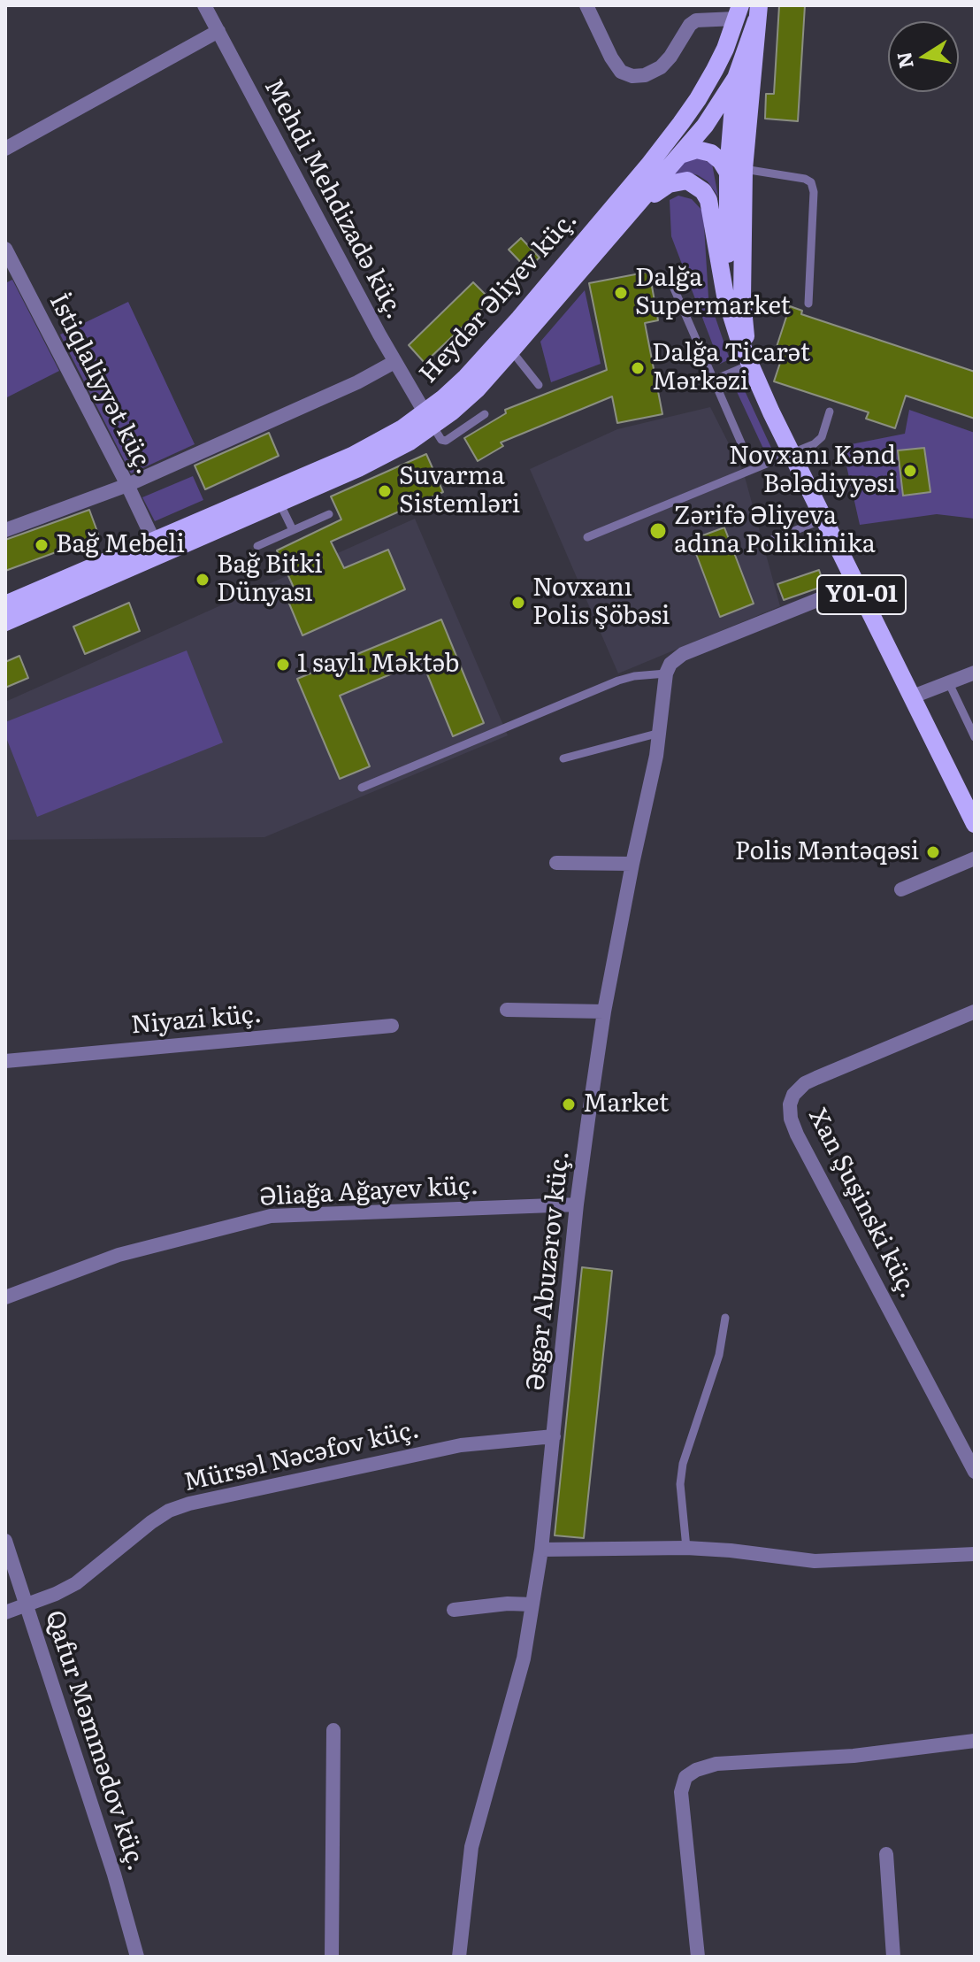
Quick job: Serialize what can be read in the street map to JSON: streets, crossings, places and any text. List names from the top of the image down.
{
  "streets": {
    "main road": ["Heydər Əliyev küç.", "Y01-01"],
    "street": [
      "Mehdi Mehdizadə küç.",
      "İstiqlaliyyət küç.",
      "Niyazi küç.",
      "Əliağa Ağayev küç.",
      "Xan Şuşinski küç.",
      "Əsgər Abuzərov küç.",
      "Mürsəl Nəcəfov küç.",
      "Qafur Məmmədov küç."
    ]
  },
  "crossings": [
    ["Mehdi Mehdizadə küç.", "Heydər Əliyev küç."],
    ["Heydər Əliyev küç.", "İstiqlaliyyət küç."],
    ["Əliağa Ağayev küç.", "Əsgər Abuzərov küç."],
    ["Əsgər Abuzərov küç.", "Mürsəl Nəcəfov küç."],
    ["Mürsəl Nəcəfov küç.", "Qafur Məmmədov küç."]
  ],
  "places": [
    "Dalğa Supermarket",
    "Dalğa Ticarət Mərkəzi",
    "Novxanı Kənd Bələdiyyəsi",
    "Suvarma Sistemləri",
    "Zərifə Əliyeva adına Poliklinika",
    "Bağ Mebeli",
    "Bağ Bitki Dünyası",
    "Novxanı Polis Şöbəsi",
    "1 saylı Məktəb",
    "Polis Məntəqəsi",
    "Market"
  ],
  "north": "left"
}
